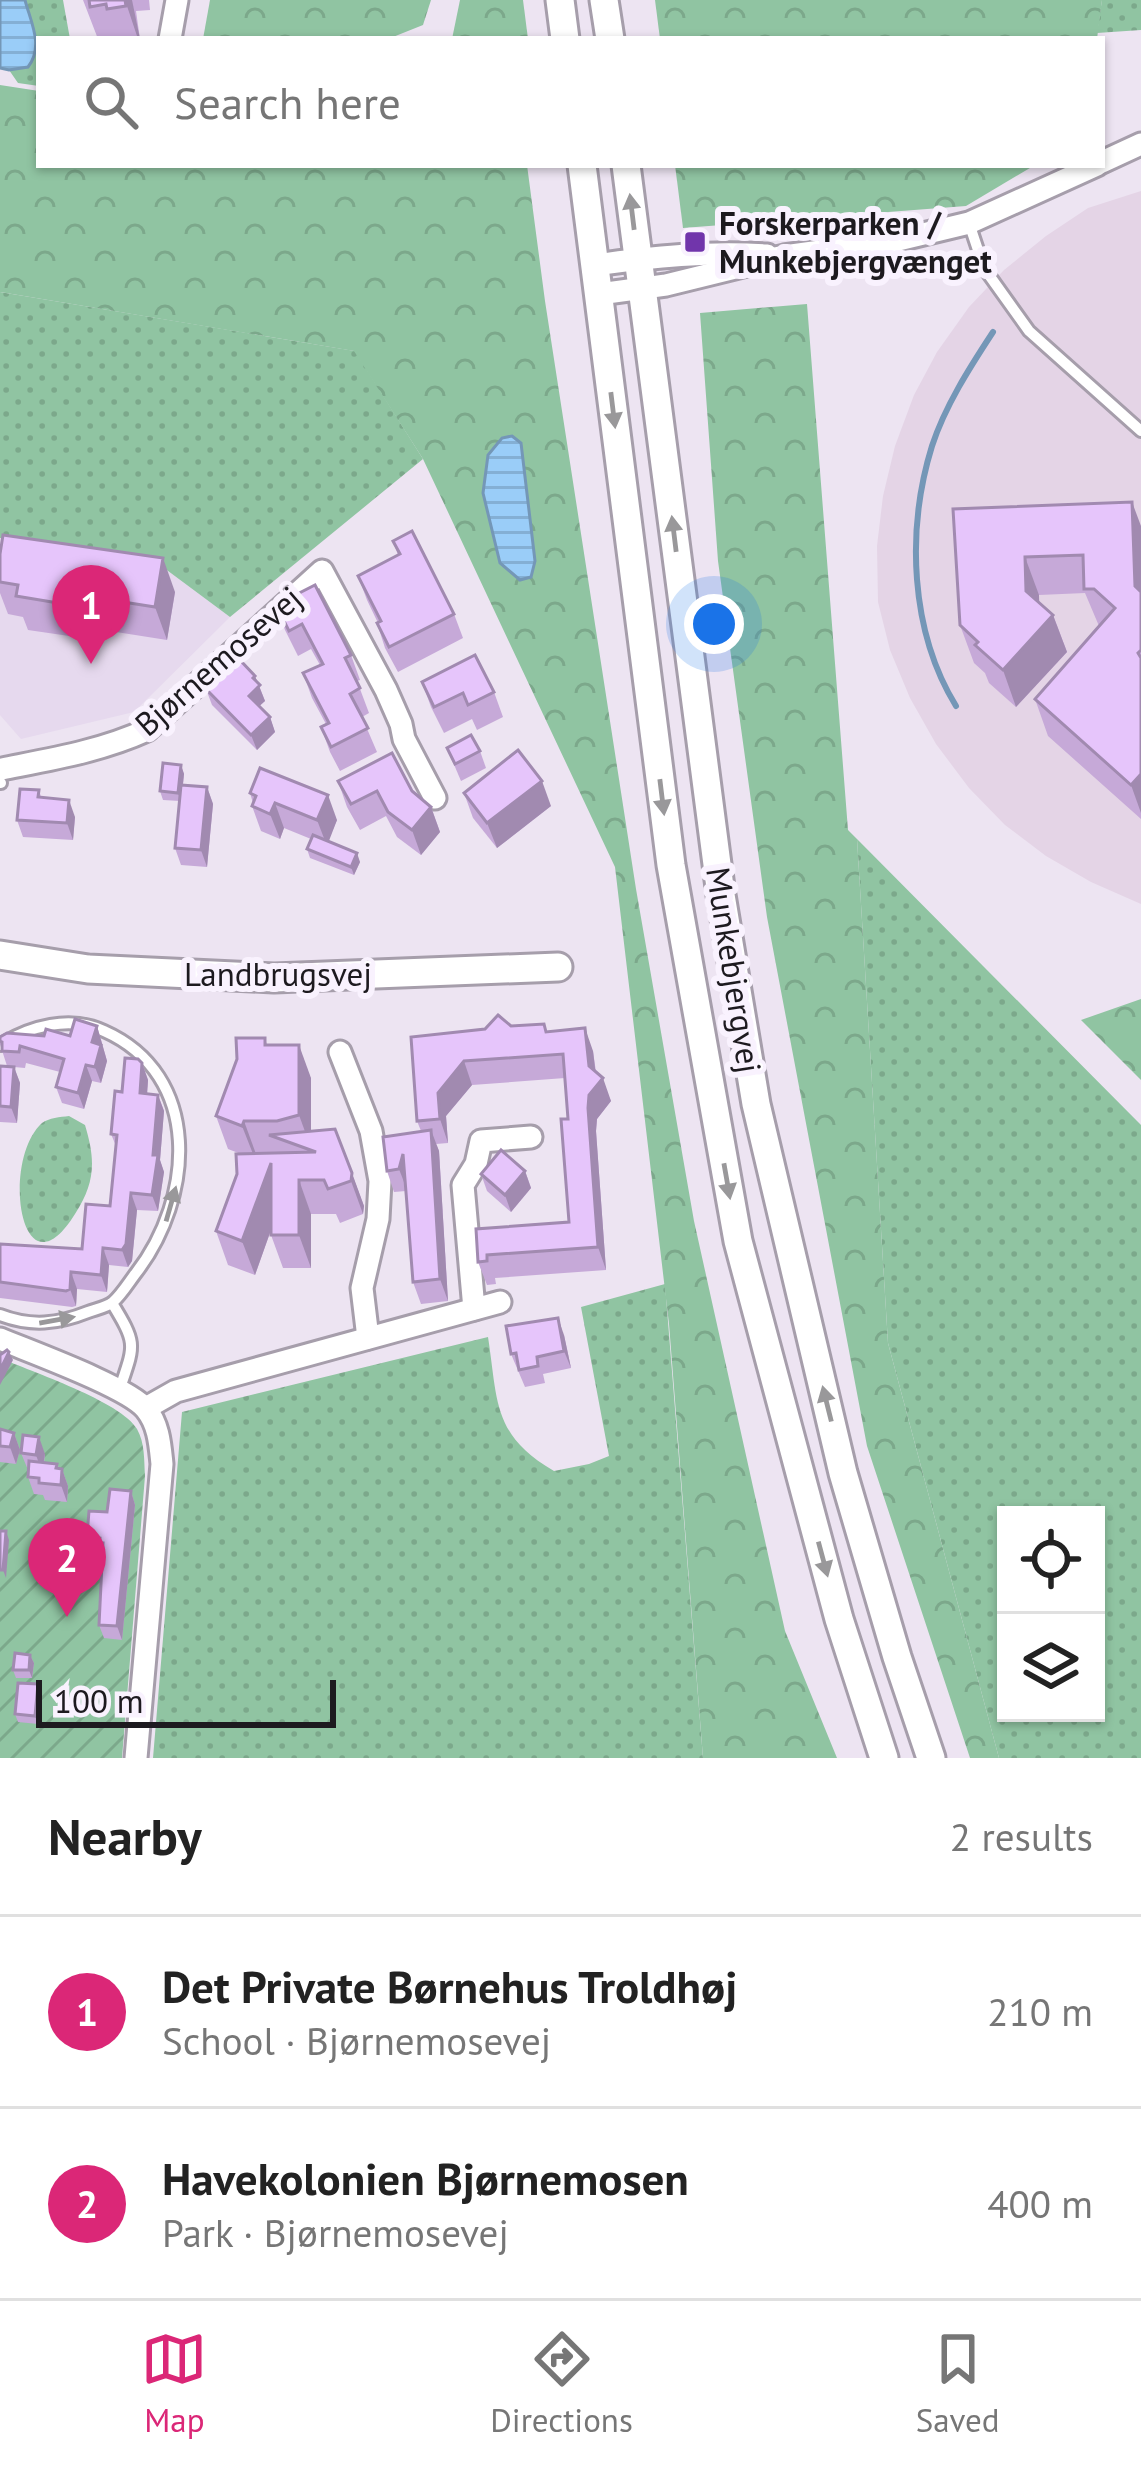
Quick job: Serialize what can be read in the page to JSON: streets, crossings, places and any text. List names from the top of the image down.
{
  "streets": {
    "street": ["Bjørnemosevej", "Munkebjergvej", "Landbrugsvej"]
  },
  "places": {
    "transit": ["Forskerparken / Munkebjergvænget"]
  },
  "scale_bar": "100 m",
  "page": {
    "search": "Search here",
    "pins": ["1", "2"],
    "scale": "100 m",
    "heading": ["Nearby", "2 results"],
    "list": [
      {
        "mark": "1",
        "name": "Det Private Børnehus Troldhøj",
        "note": "School · Bjørnemosevej",
        "value": "210 m"
      },
      {
        "mark": "2",
        "name": "Havekolonien Bjørnemosen",
        "note": "Park · Bjørnemosevej",
        "value": "400 m"
      }
    ],
    "nav": ["Map", "Directions", "Saved"]
  }
}
